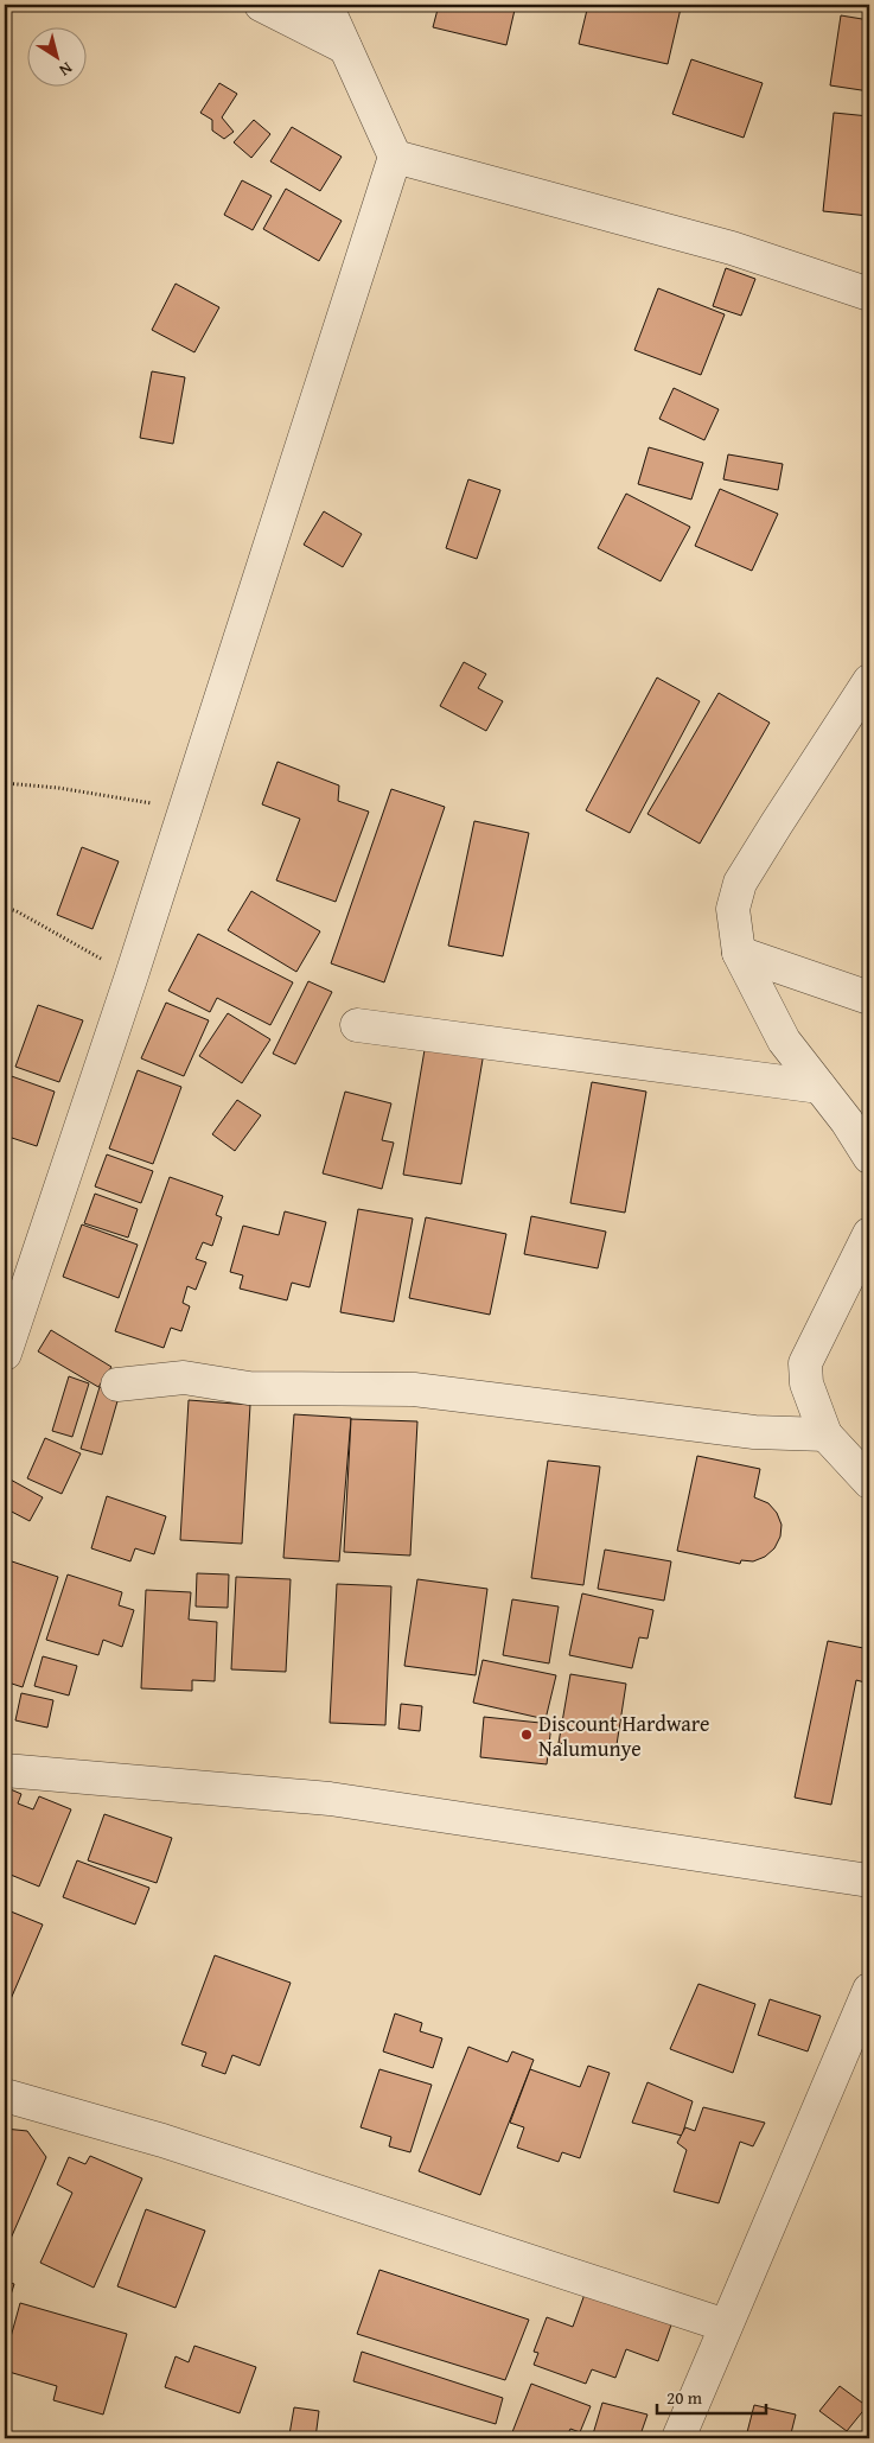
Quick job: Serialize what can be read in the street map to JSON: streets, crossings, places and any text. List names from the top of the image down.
{
  "places": ["Discount Hardware Nalumunye"],
  "scale_bar": "20 m",
  "north": "bottom right"
}
